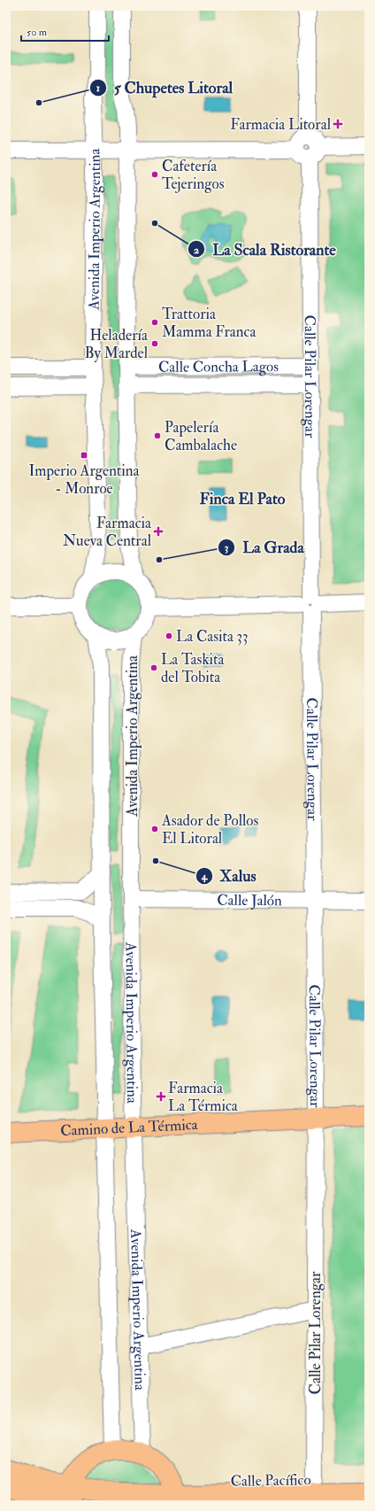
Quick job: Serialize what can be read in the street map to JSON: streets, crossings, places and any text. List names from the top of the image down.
{
  "streets": {
    "main road": ["Camino de La Térmica", "Calle Pacífico"],
    "street": [
      "Avenida Imperio Argentina",
      "Calle Concha Lagos",
      "Calle Pilar Lorengar",
      "Calle Jalón"
    ]
  },
  "crossings": [
    ["Avenida Imperio Argentina", "Calle Jalón"],
    ["Avenida Imperio Argentina", "Camino de La Térmica"],
    ["Calle Concha Lagos", "Calle Pilar Lorengar"],
    ["Calle Pilar Lorengar", "Calle Jalón"],
    ["Calle Pilar Lorengar", "Camino de La Térmica"],
    ["Calle Pilar Lorengar", "Calle Pacífico"]
  ],
  "districts": ["Finca El Pato"],
  "places": {
    "other": [
      "5 Chupetes Litoral",
      "Cafetería Tejeringos",
      "La Scala Ristorante",
      "Trattoria Mamma Franca",
      "Heladería By Mardel",
      "Papelería Cambalache",
      "La Grada",
      "La Casita 33",
      "La Taskita del Tobita",
      "Asador de Pollos El Litoral",
      "Xalus"
    ],
    "health": ["Farmacia Litoral", "Farmacia Nueva Central", "Farmacia La Térmica"],
    "transit": ["Imperio Argentina - Monroe"]
  },
  "scale_bar": "50 m"
}
